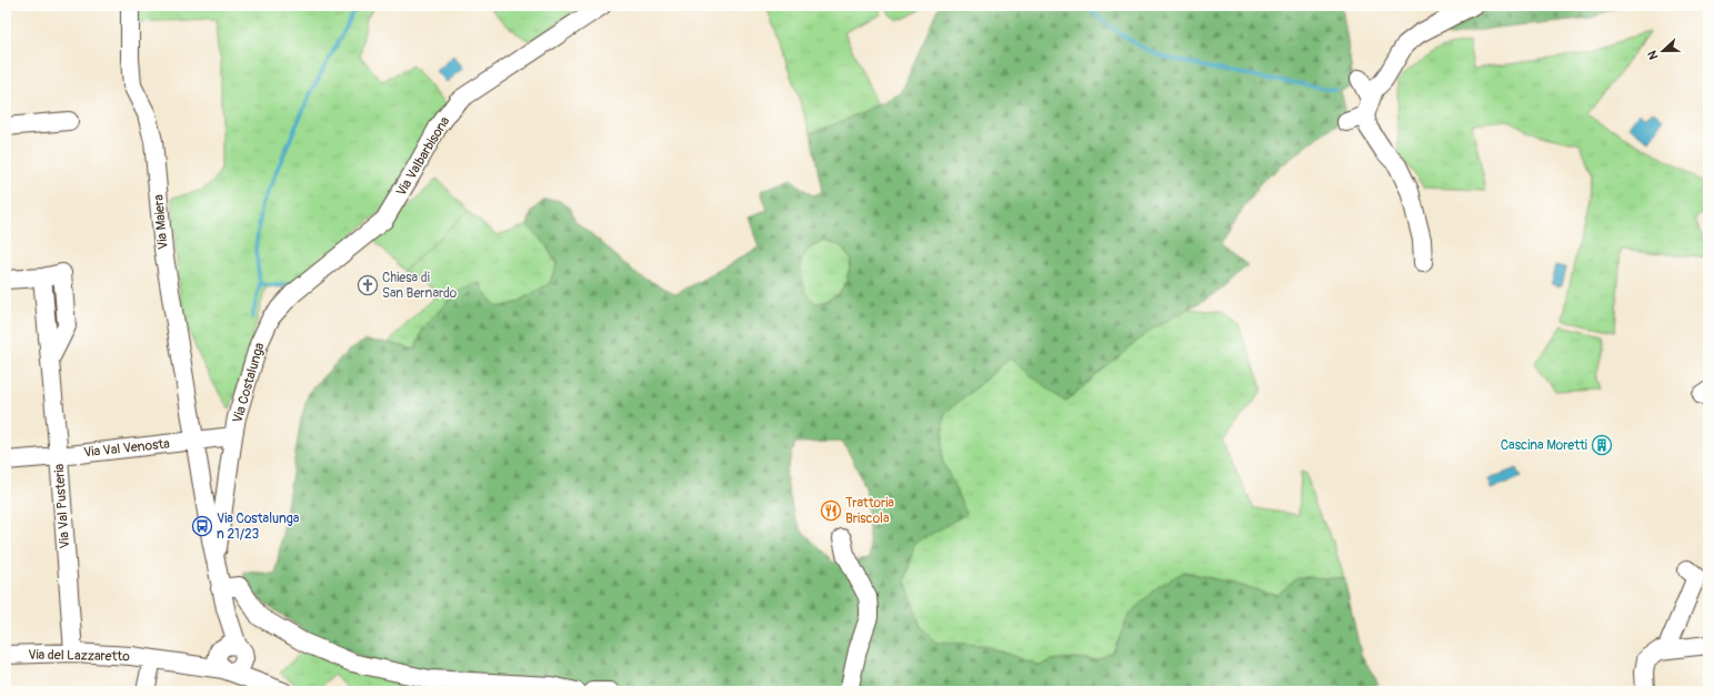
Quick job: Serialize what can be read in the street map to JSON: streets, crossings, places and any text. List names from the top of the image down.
{
  "streets": {
    "street": [
      "Via Valbarbisona",
      "Via Maiera",
      "Via Costalunga",
      "Via Val Venosta",
      "Via Val Pusteria",
      "Via del Lazzaretto"
    ]
  },
  "crossings": [
    ["Via Valbarbisona", "Via Costalunga"],
    ["Via Maiera", "Via Costalunga"],
    ["Via Maiera", "Via Val Venosta"],
    ["Via Costalunga", "Via Val Venosta"],
    ["Via Costalunga", "Via del Lazzaretto"],
    ["Via Val Venosta", "Via Val Pusteria"],
    ["Via Val Pusteria", "Via del Lazzaretto"]
  ],
  "places": {
    "church": ["Chiesa di San Bernardo"],
    "building": ["Cascina Moretti"],
    "restaurant": ["Trattoria Briscola"],
    "bus stop": ["Via Costalunga n 21/23"]
  },
  "north": "left"
}
